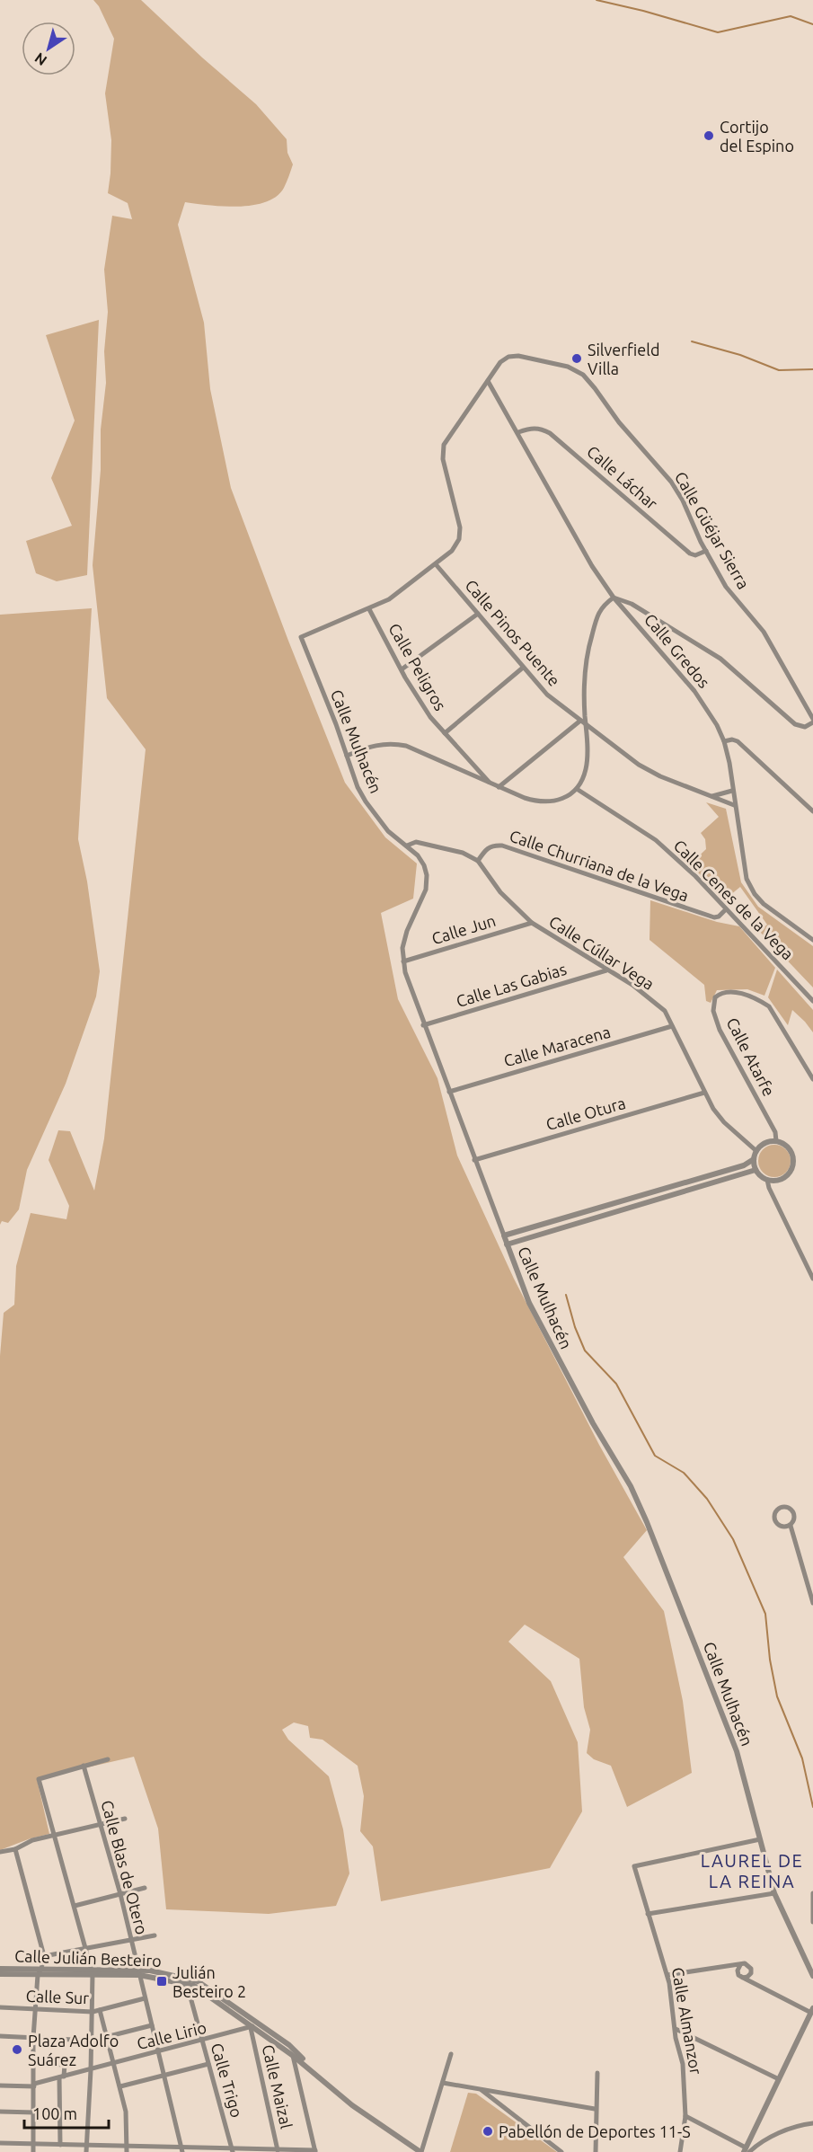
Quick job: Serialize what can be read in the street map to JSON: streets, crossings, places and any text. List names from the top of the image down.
{
  "streets": {
    "street": [
      "Calle Láchar",
      "Calle Güéjar Sierra",
      "Calle Pinos Puente",
      "Calle Gredos",
      "Calle Peligros",
      "Calle Mulhacén",
      "Calle Churriana de la Vega",
      "Calle Cenes de la Vega",
      "Calle Jun",
      "Calle Cúllar Vega",
      "Calle Las Gabias",
      "Calle Maracena",
      "Calle Atarfe",
      "Calle Otura",
      "Calle Blas de Otero",
      "Calle Julián Besteiro",
      "Calle Sur",
      "Calle Almanzor",
      "Calle Lirio",
      "Calle Trigo",
      "Calle Maizal"
    ]
  },
  "crossings": [
    ["Calle Láchar", "Calle Güéjar Sierra"],
    ["Calle Láchar", "Calle Gredos"],
    ["Calle Güéjar Sierra", "Calle Pinos Puente"],
    ["Calle Güéjar Sierra", "Calle Gredos"],
    ["Calle Güéjar Sierra", "Calle Peligros"],
    ["Calle Güéjar Sierra", "Calle Mulhacén"],
    ["Calle Pinos Puente", "Calle Gredos"],
    ["Calle Peligros", "Calle Mulhacén"],
    ["Calle Peligros", "Calle Cenes de la Vega"],
    ["Calle Mulhacén", "Calle Jun"],
    ["Calle Mulhacén", "Calle Las Gabias"],
    ["Calle Mulhacén", "Calle Maracena"],
    ["Calle Mulhacén", "Calle Otura"],
    ["Calle Mulhacén", "Calle Almanzor"],
    ["Calle Churriana de la Vega", "Calle Cenes de la Vega"],
    ["Calle Churriana de la Vega", "Calle Cúllar Vega"],
    ["Calle Jun", "Calle Cúllar Vega"],
    ["Calle Cúllar Vega", "Calle Las Gabias"],
    ["Calle Cúllar Vega", "Calle Maracena"],
    ["Calle Cúllar Vega", "Calle Atarfe"],
    ["Calle Cúllar Vega", "Calle Otura"],
    ["Calle Blas de Otero", "Calle Julián Besteiro"],
    ["Calle Blas de Otero", "Calle Sur"],
    ["Calle Blas de Otero", "Calle Lirio"],
    ["Calle Julián Besteiro", "Calle Lirio"],
    ["Calle Julián Besteiro", "Calle Trigo"],
    ["Calle Julián Besteiro", "Calle Maizal"],
    ["Calle Lirio", "Calle Trigo"],
    ["Calle Lirio", "Calle Maizal"]
  ],
  "districts": ["LAUREL DE LA REINA"],
  "places": {
    "other": [
      "Cortijo del Espino",
      "Silverfield Villa",
      "Plaza Adolfo Suárez",
      "Pabellón de Deportes 11-S"
    ],
    "transit": ["Julián Besteiro 2"]
  },
  "scale_bar": "100 m",
  "north": "bottom left"
}
